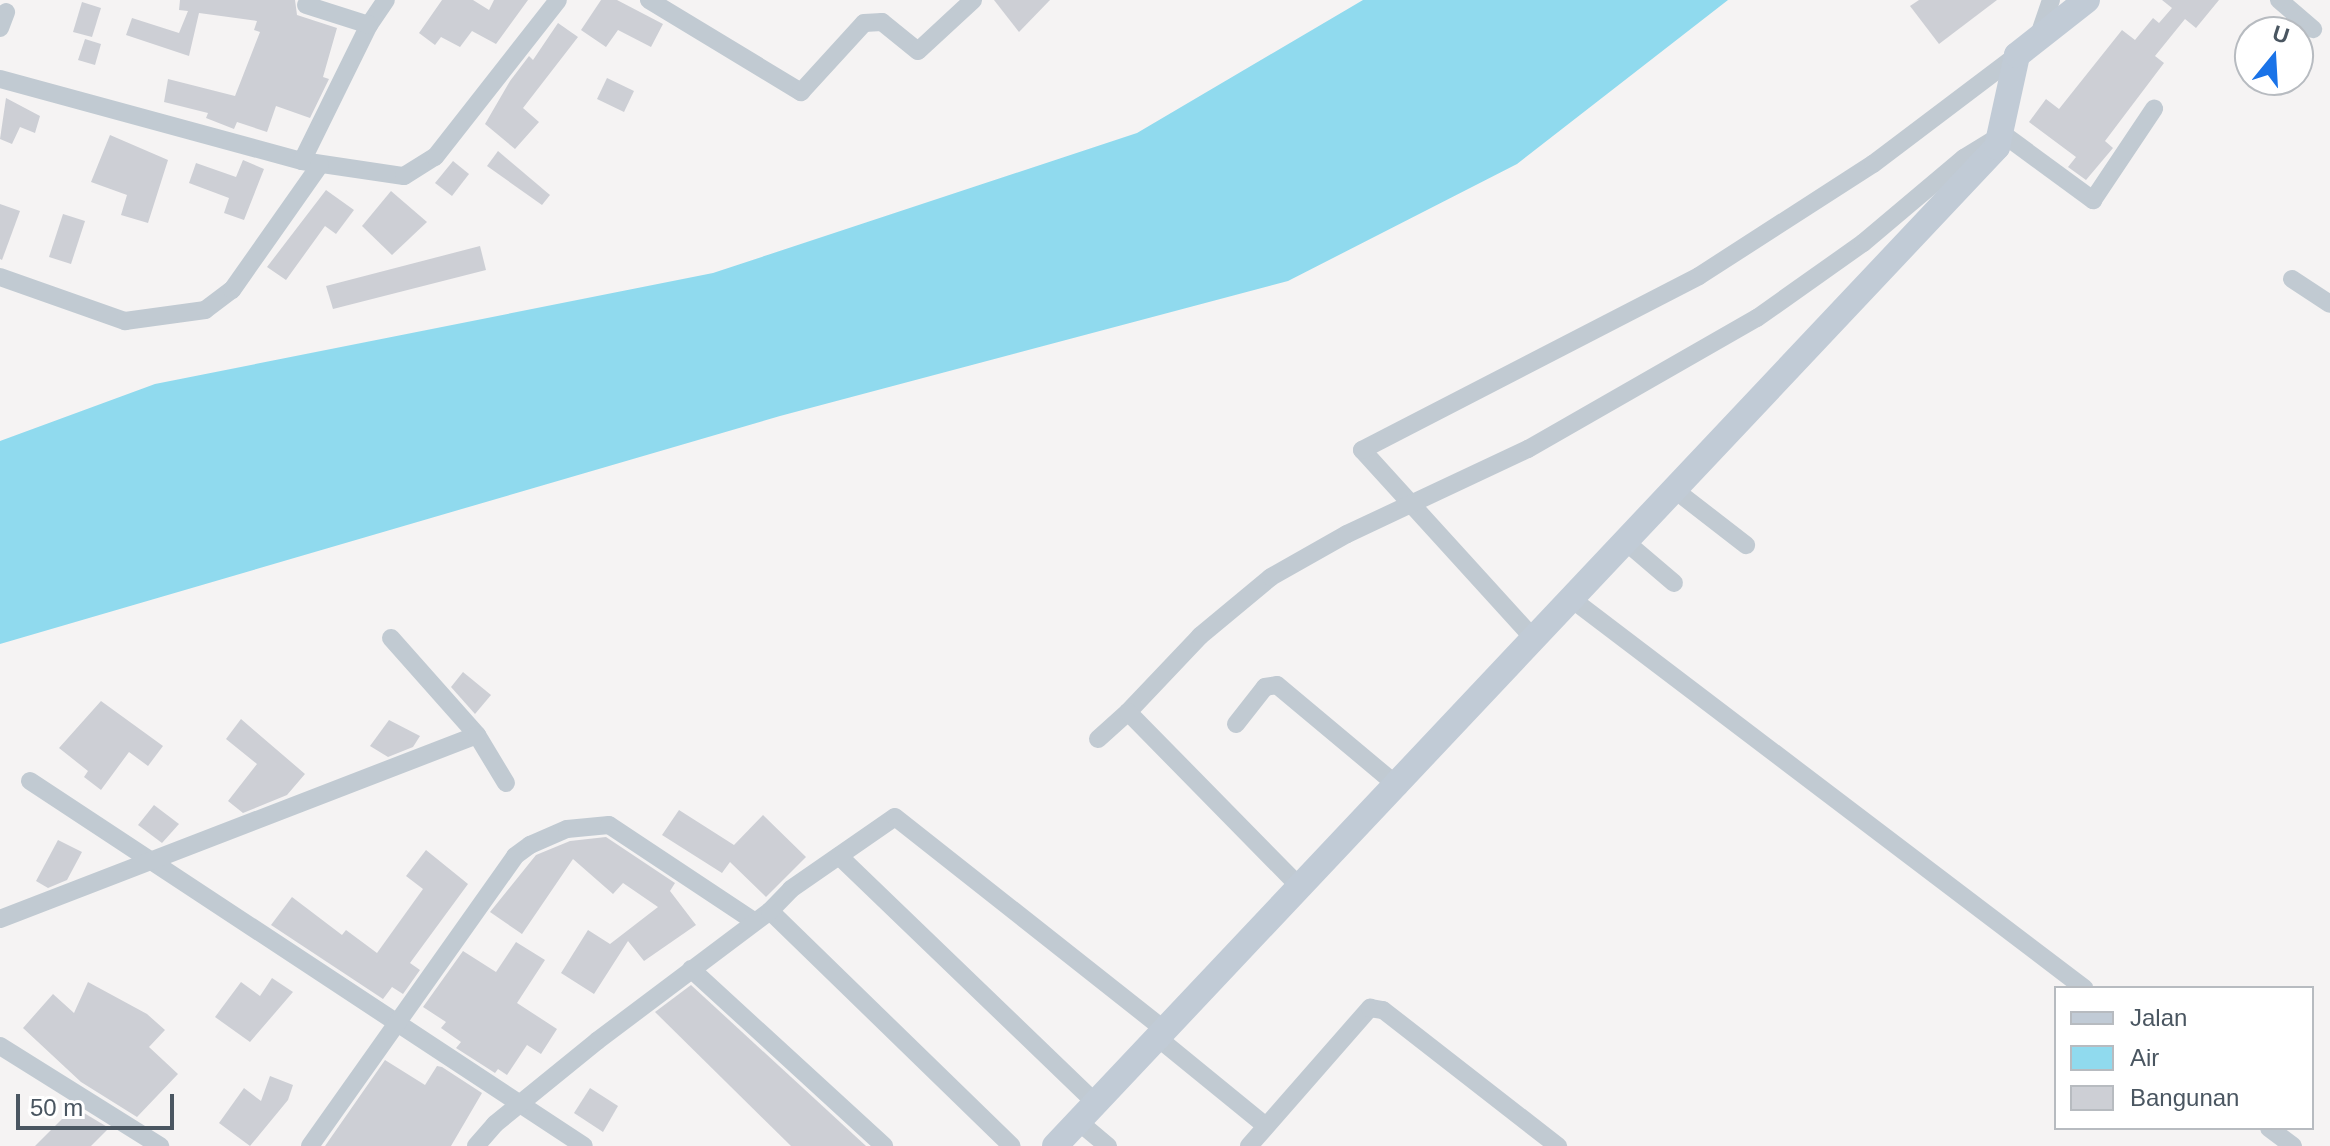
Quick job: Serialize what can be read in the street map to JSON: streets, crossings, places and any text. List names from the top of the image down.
{
  "legend": ["Jalan", "Air", "Bangunan"],
  "scale_bar": "50 m",
  "north": "top"
}
